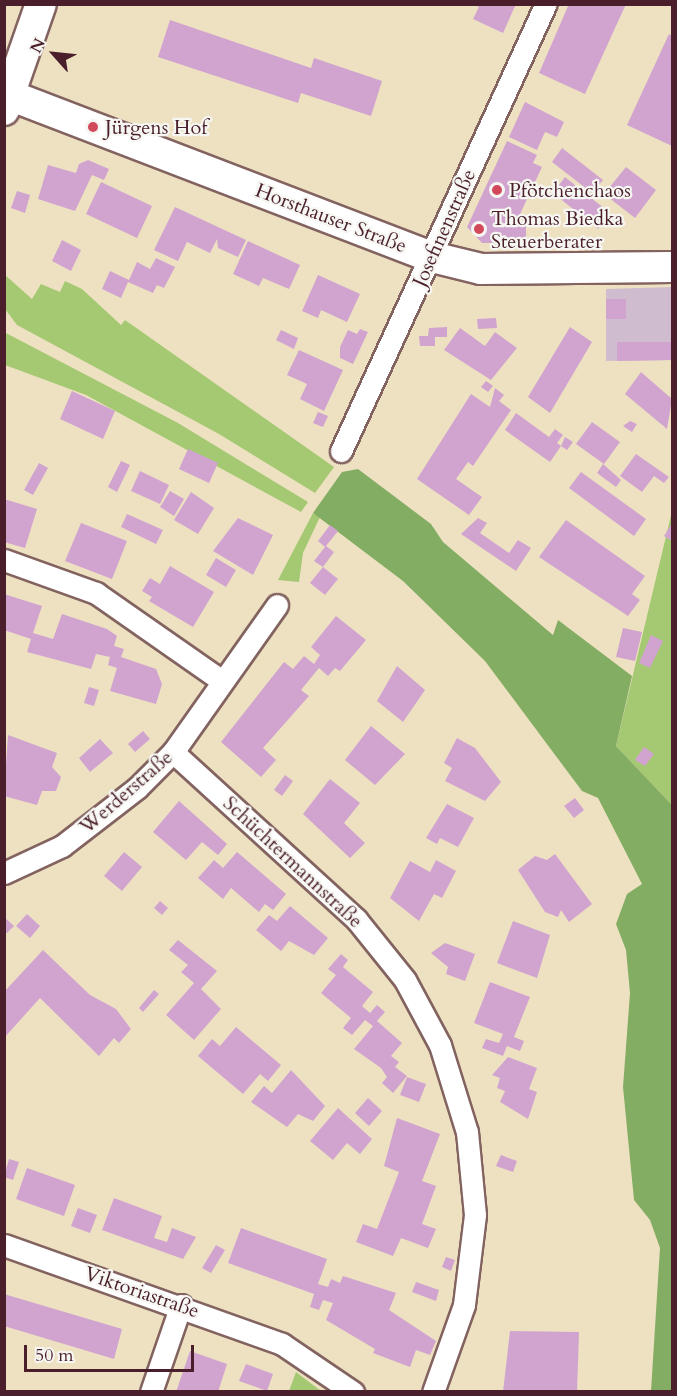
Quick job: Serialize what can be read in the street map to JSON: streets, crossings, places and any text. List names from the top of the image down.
{
  "streets": {
    "main road": ["Horsthauser Straße"],
    "street": [
      "Josefinenstraße",
      "Werderstraße",
      "Schüchtermannstraße",
      "Viktoriastraße"
    ]
  },
  "crossings": [
    ["Horsthauser Straße", "Josefinenstraße"],
    ["Werderstraße", "Schüchtermannstraße"]
  ],
  "places": ["Jürgens Hof", "Pfötchenchaos", "Thomas Biedka Steuerberater"],
  "scale_bar": "50 m",
  "north": "top left"
}
